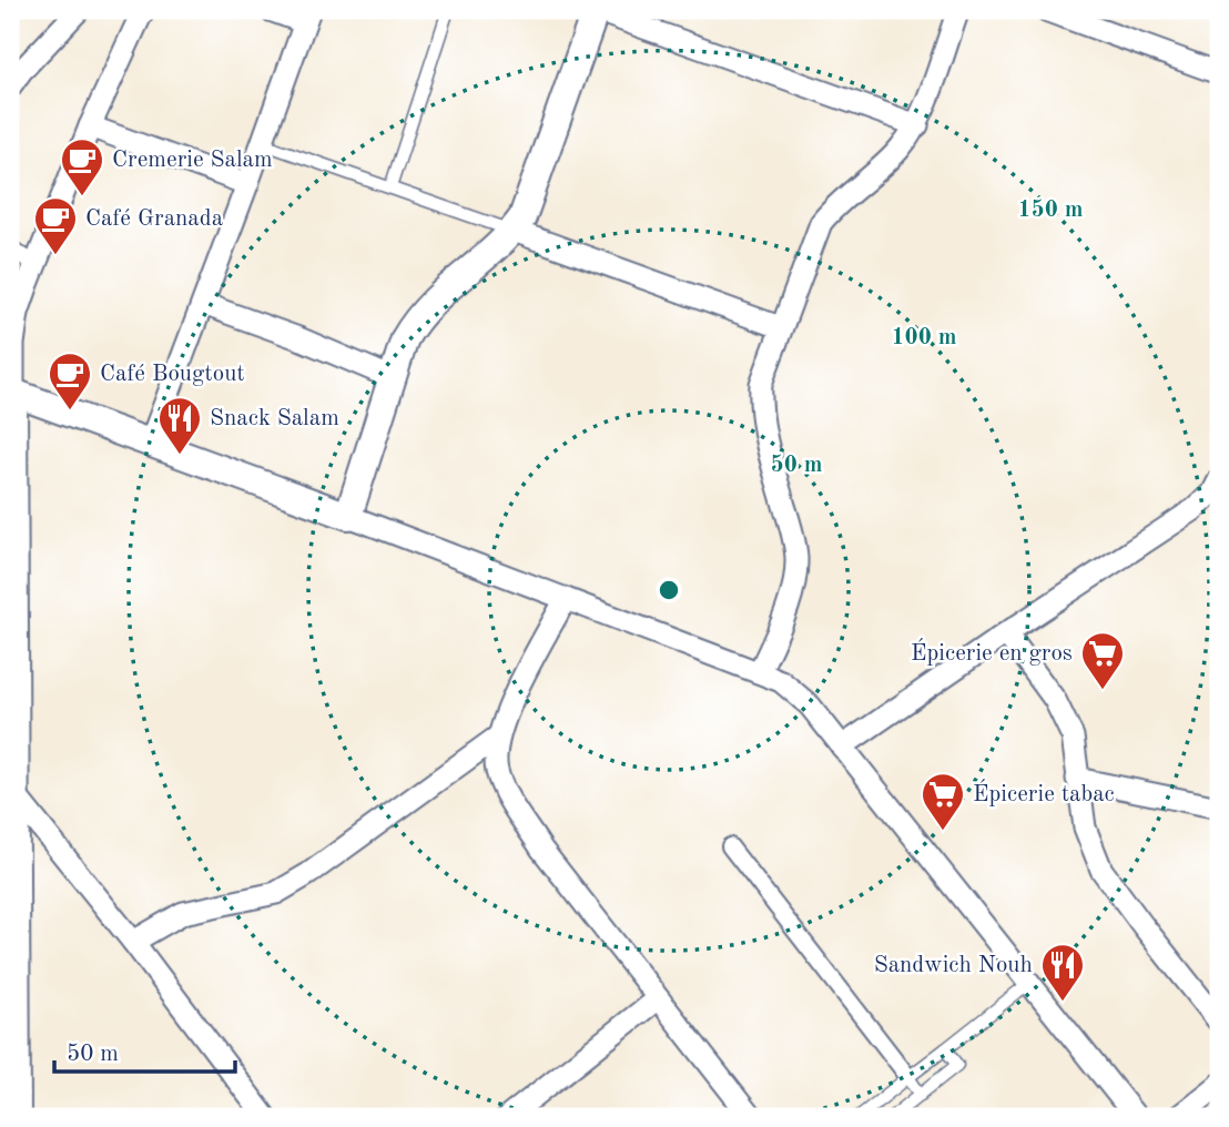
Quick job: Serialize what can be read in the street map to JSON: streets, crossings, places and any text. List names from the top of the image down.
{
  "places": {
    "cafe": ["Cremerie Salam", "Café Granada", "Café Bougtout"],
    "restaurant": ["Snack Salam", "Sandwich Nouh"],
    "supermarket": ["Épicerie en gros", "Épicerie tabac"]
  },
  "scale_bar": "50 m",
  "rings": ["150 m", "100 m", "50 m"]
}
